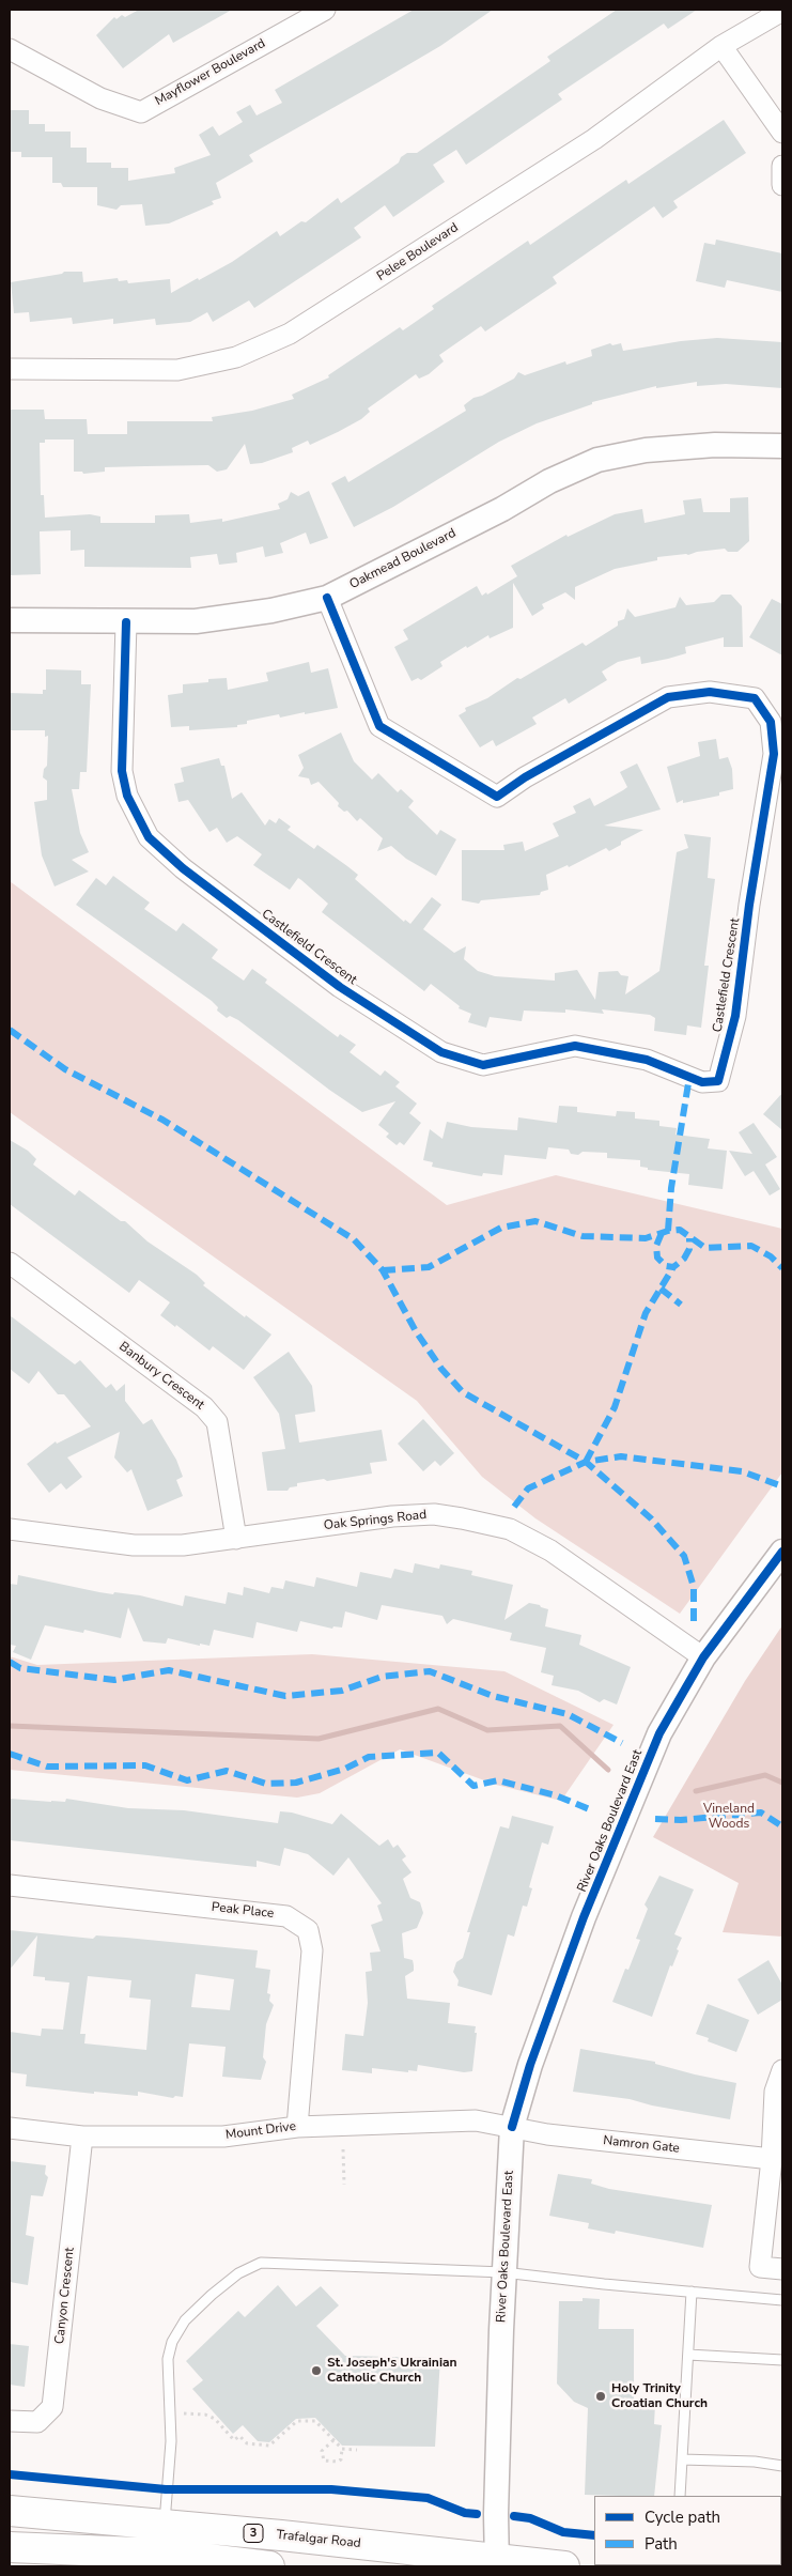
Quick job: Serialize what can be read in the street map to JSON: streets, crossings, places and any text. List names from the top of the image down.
{
  "streets": {
    "main road": ["3", "Trafalgar Road"],
    "street": [
      "Mayflower Boulevard",
      "Pelee Boulevard",
      "Oakmead Boulevard",
      "Castlefield Crescent",
      "Banbury Crescent",
      "Oak Springs Road",
      "River Oaks Boulevard East",
      "Peak Place",
      "Mount Drive",
      "Namron Gate",
      "Canyon Crescent"
    ]
  },
  "crossings": [
    ["Oakmead Boulevard", "Castlefield Crescent"],
    ["Banbury Crescent", "Oak Springs Road"],
    ["Oak Springs Road", "River Oaks Boulevard East"],
    ["River Oaks Boulevard East", "Mount Drive"],
    ["River Oaks Boulevard East", "Namron Gate"],
    ["River Oaks Boulevard East", "Trafalgar Road"],
    ["Peak Place", "Mount Drive"],
    ["Mount Drive", "Namron Gate"],
    ["Mount Drive", "Canyon Crescent"]
  ],
  "parks": ["Vineland Woods"],
  "places": ["St. Joseph's Ukrainian Catholic Church", "Holy Trinity Croatian Church"],
  "legend": ["Cycle path", "Path"]
}
